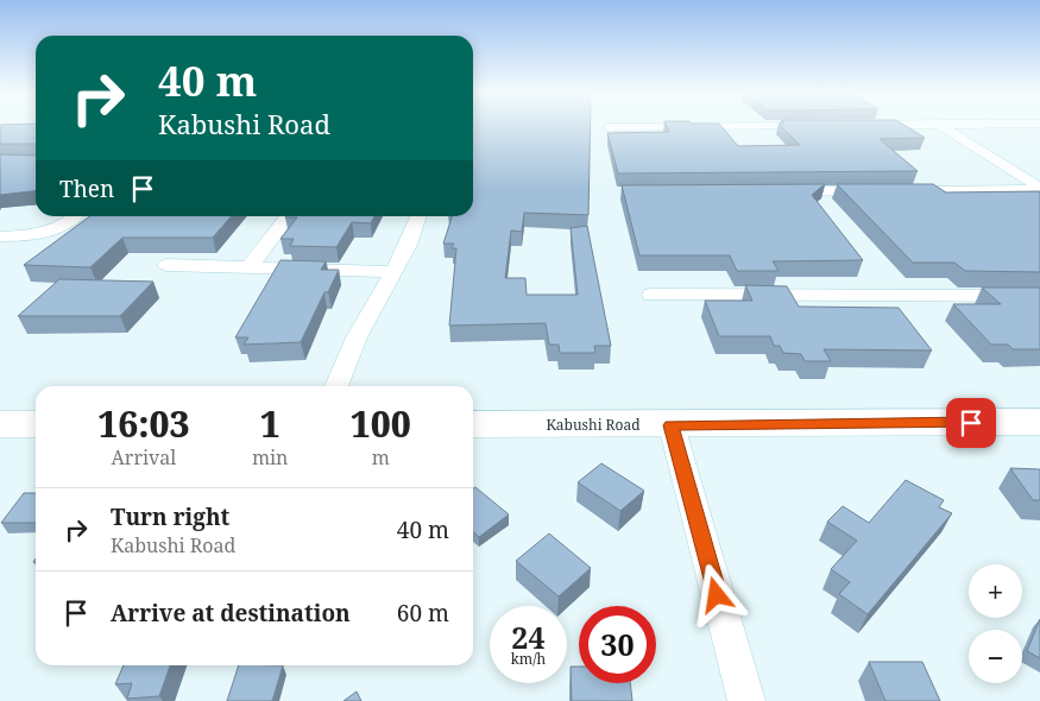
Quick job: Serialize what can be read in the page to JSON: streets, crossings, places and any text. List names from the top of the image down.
{
  "streets": {
    "main road": ["Kabushi Road"]
  },
  "page": {
    "turn": ["40 m", "Kabushi Road"],
    "then": "Then",
    "eta": [
      "16:03",
      "Arrival",
      "1",
      "min",
      "100",
      "m"
    ],
    "list": [
      {
        "name": "Turn right",
        "note": "Kabushi Road",
        "value": "40 m"
      },
      {
        "name": "Arrive at destination",
        "value": "60 m"
      }
    ],
    "map_buttons": ["+", "−"],
    "speed": "24 km/h",
    "limit": "30"
  }
}
